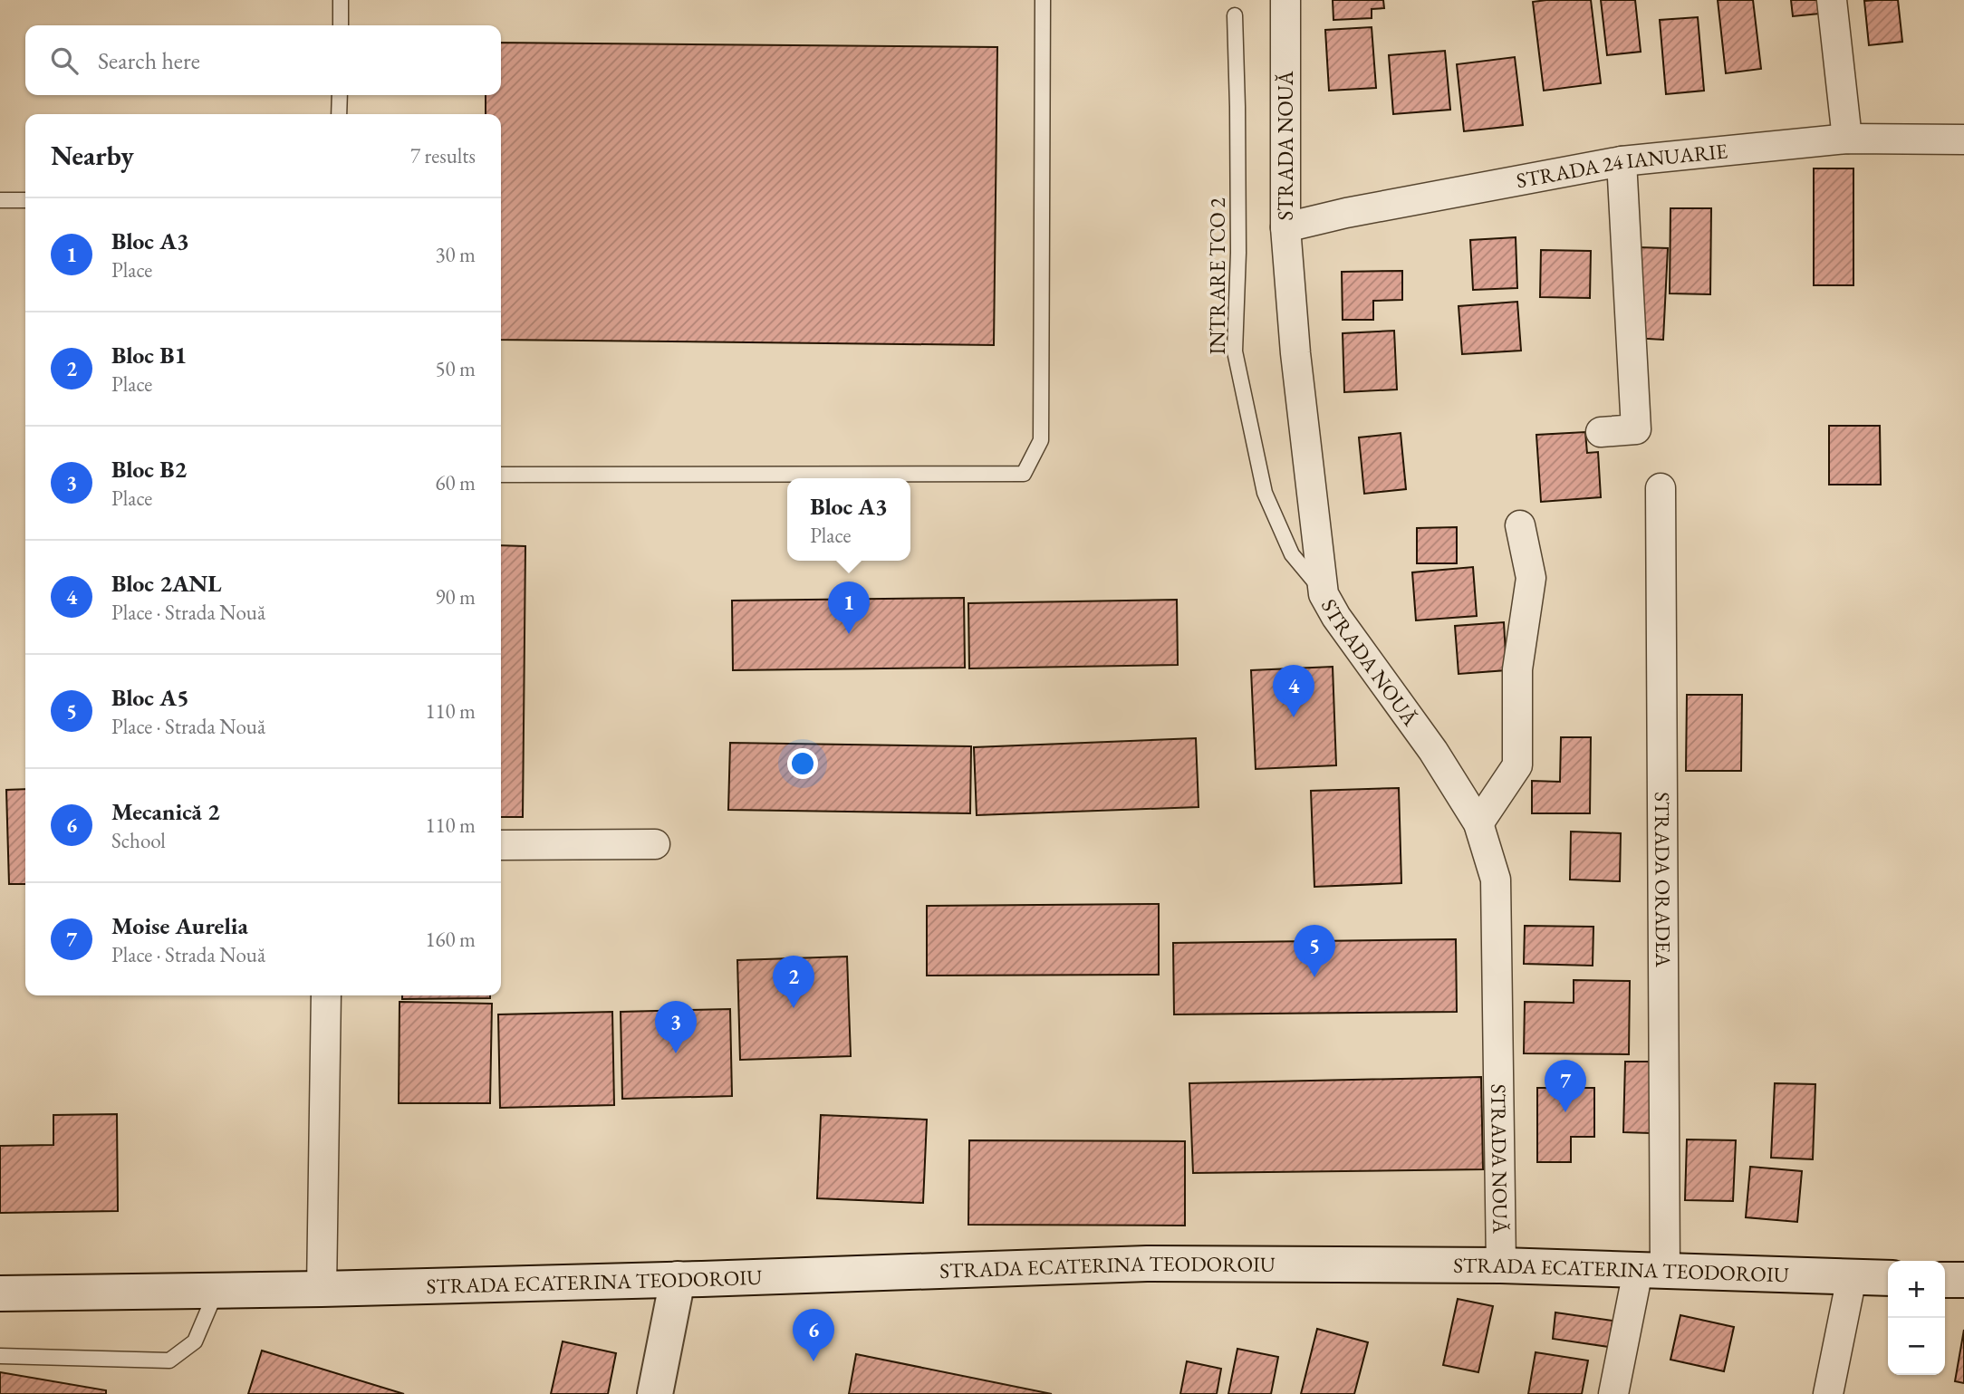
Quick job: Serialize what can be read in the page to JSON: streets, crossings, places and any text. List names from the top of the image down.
{
  "streets": {
    "main road": ["STRADA ECATERINA TEODOROIU"],
    "street": ["STRADA NOUĂ", "STRADA 24 IANUARIE", "STRADA ORADEA"],
    "lane": ["INTRARE TCO 2"]
  },
  "crossings": [
    ["STRADA NOUĂ", "STRADA 24 IANUARIE"],
    ["STRADA NOUĂ", "INTRARE TCO 2"],
    ["STRADA NOUĂ", "STRADA ECATERINA TEODOROIU"],
    ["STRADA ORADEA", "STRADA ECATERINA TEODOROIU"]
  ],
  "page": {
    "search": "Search here",
    "heading": ["Nearby", "7 results"],
    "list": [
      {
        "mark": "1",
        "name": "Bloc A3",
        "note": "Place",
        "value": "30 m"
      },
      {
        "mark": "2",
        "name": "Bloc B1",
        "note": "Place",
        "value": "50 m"
      },
      {
        "mark": "3",
        "name": "Bloc B2",
        "note": "Place",
        "value": "60 m"
      },
      {
        "mark": "4",
        "name": "Bloc 2ANL",
        "note": "Place · Strada Nouă",
        "value": "90 m"
      },
      {
        "mark": "5",
        "name": "Bloc A5",
        "note": "Place · Strada Nouă",
        "value": "110 m"
      },
      {
        "mark": "6",
        "name": "Mecanică 2",
        "note": "School",
        "value": "110 m"
      },
      {
        "mark": "7",
        "name": "Moise Aurelia",
        "note": "Place · Strada Nouă",
        "value": "160 m"
      }
    ],
    "popup": ["Bloc A3", "Place"],
    "pins": [
      "1",
      "4",
      "5",
      "2",
      "3",
      "7",
      "6"
    ],
    "map_buttons": ["+", "−"]
  }
}
